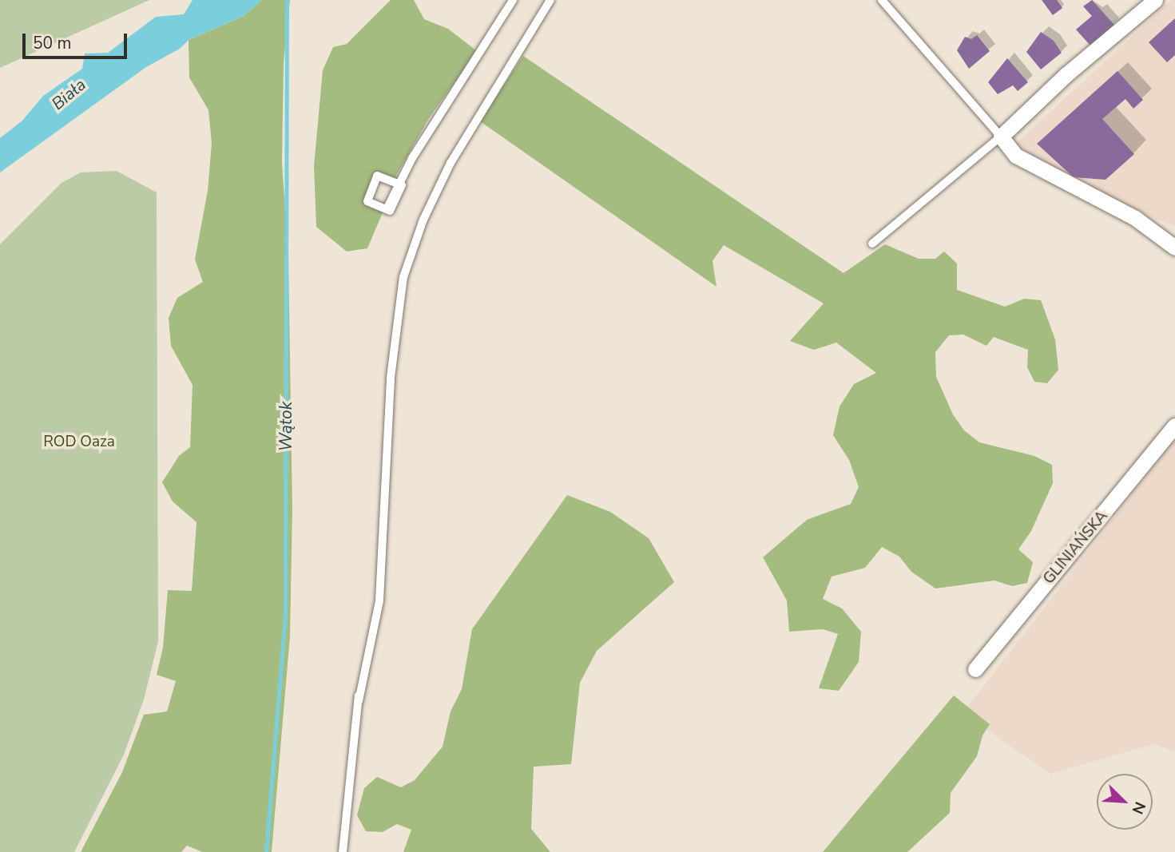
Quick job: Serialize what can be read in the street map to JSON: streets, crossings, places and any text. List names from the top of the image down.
{
  "streets": {
    "street": ["GLINIAŃSKA"]
  },
  "water": ["Biała", "Wątok"],
  "parks": ["ROD Oaza"],
  "scale_bar": "50 m",
  "north": "bottom right"
}
